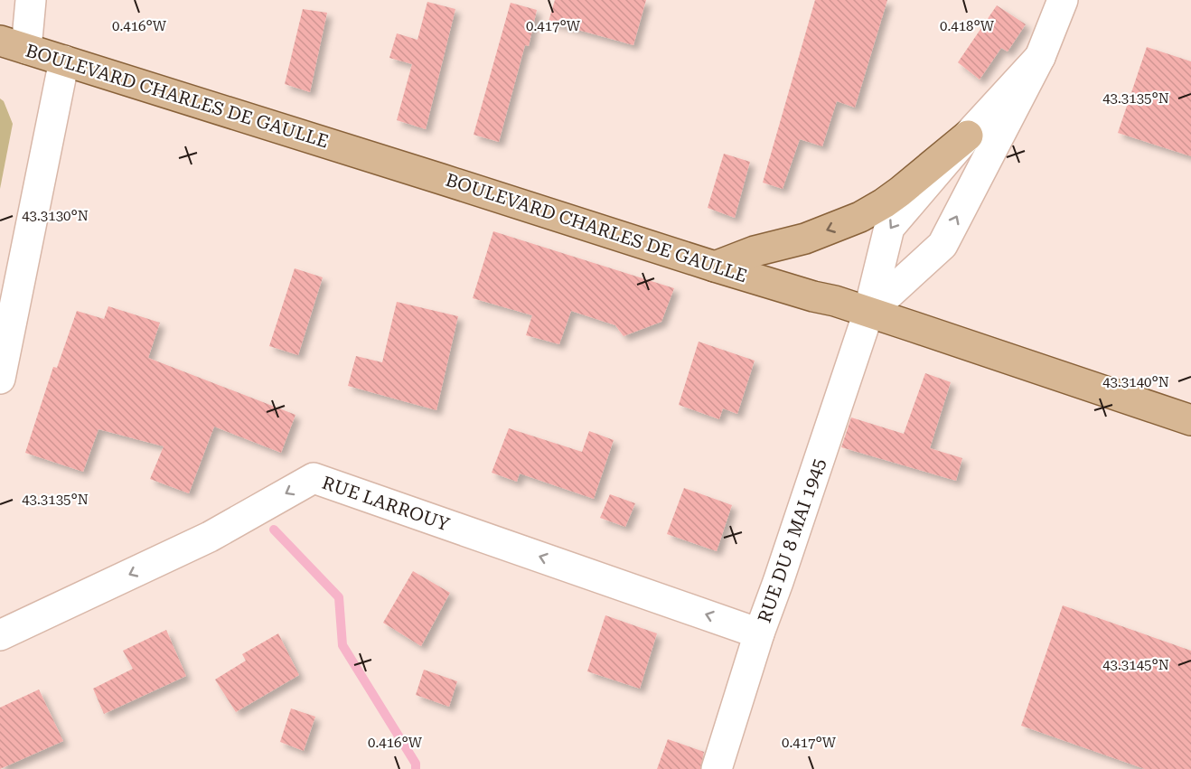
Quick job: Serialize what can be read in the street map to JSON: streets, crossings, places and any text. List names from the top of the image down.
{
  "streets": {
    "main road": ["BOULEVARD CHARLES DE GAULLE"],
    "street": ["RUE LARROUY", "RUE DU 8 MAI 1945"]
  },
  "crossings": [
    ["BOULEVARD CHARLES DE GAULLE", "RUE DU 8 MAI 1945"],
    ["RUE LARROUY", "RUE DU 8 MAI 1945"]
  ],
  "one_way": ["RUE LARROUY"],
  "coordinates": [
    "0.416°W",
    "0.417°W",
    "0.418°W",
    "43.3135°N",
    "43.3130°N",
    "43.3140°N",
    "43.3145°N"
  ]
}
